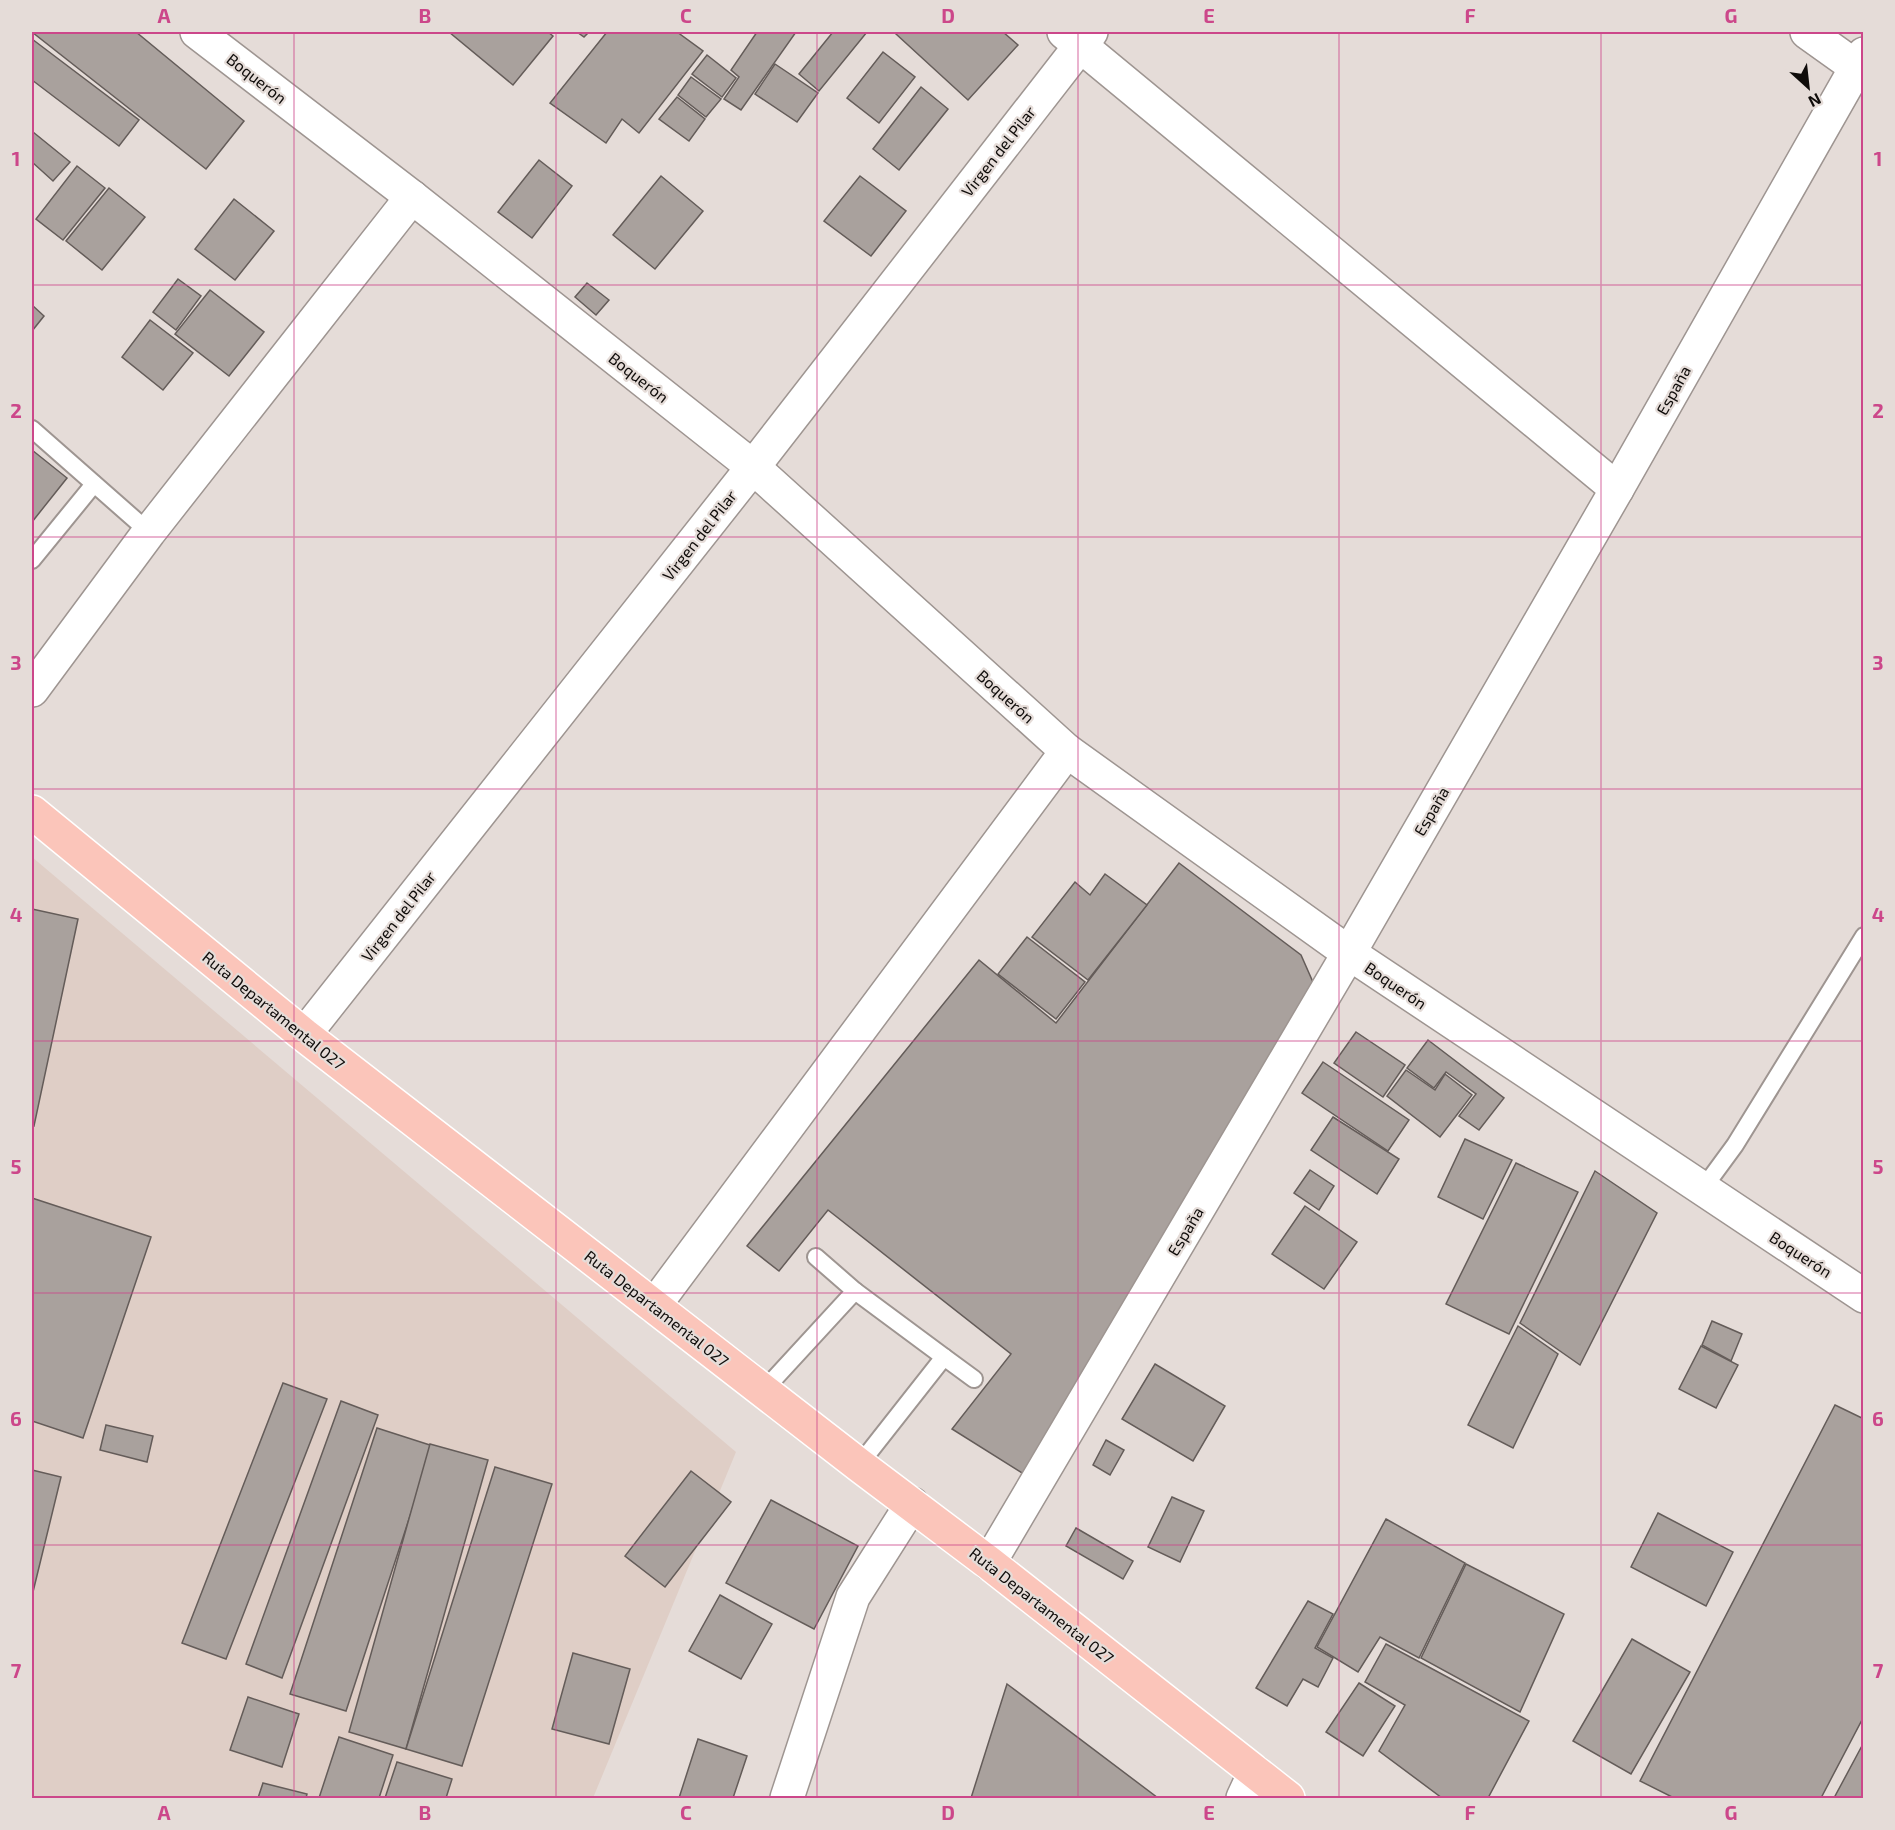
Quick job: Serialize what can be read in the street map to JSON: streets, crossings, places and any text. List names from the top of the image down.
{
  "streets": {
    "main road": ["Ruta Departamental 027"],
    "street": ["Boquerón", "Virgen del Pilar", "España"]
  },
  "crossings": [
    ["Boquerón", "Virgen del Pilar"],
    ["Boquerón", "España"],
    ["Virgen del Pilar", "Ruta Departamental 027"],
    ["España", "Ruta Departamental 027"]
  ],
  "north": "bottom right",
  "grid": {
    "columns": [
      "A",
      "B",
      "C",
      "D",
      "E",
      "F",
      "G"
    ],
    "rows": [
      "1",
      "2",
      "3",
      "4",
      "5",
      "6",
      "7"
    ]
  }
}
